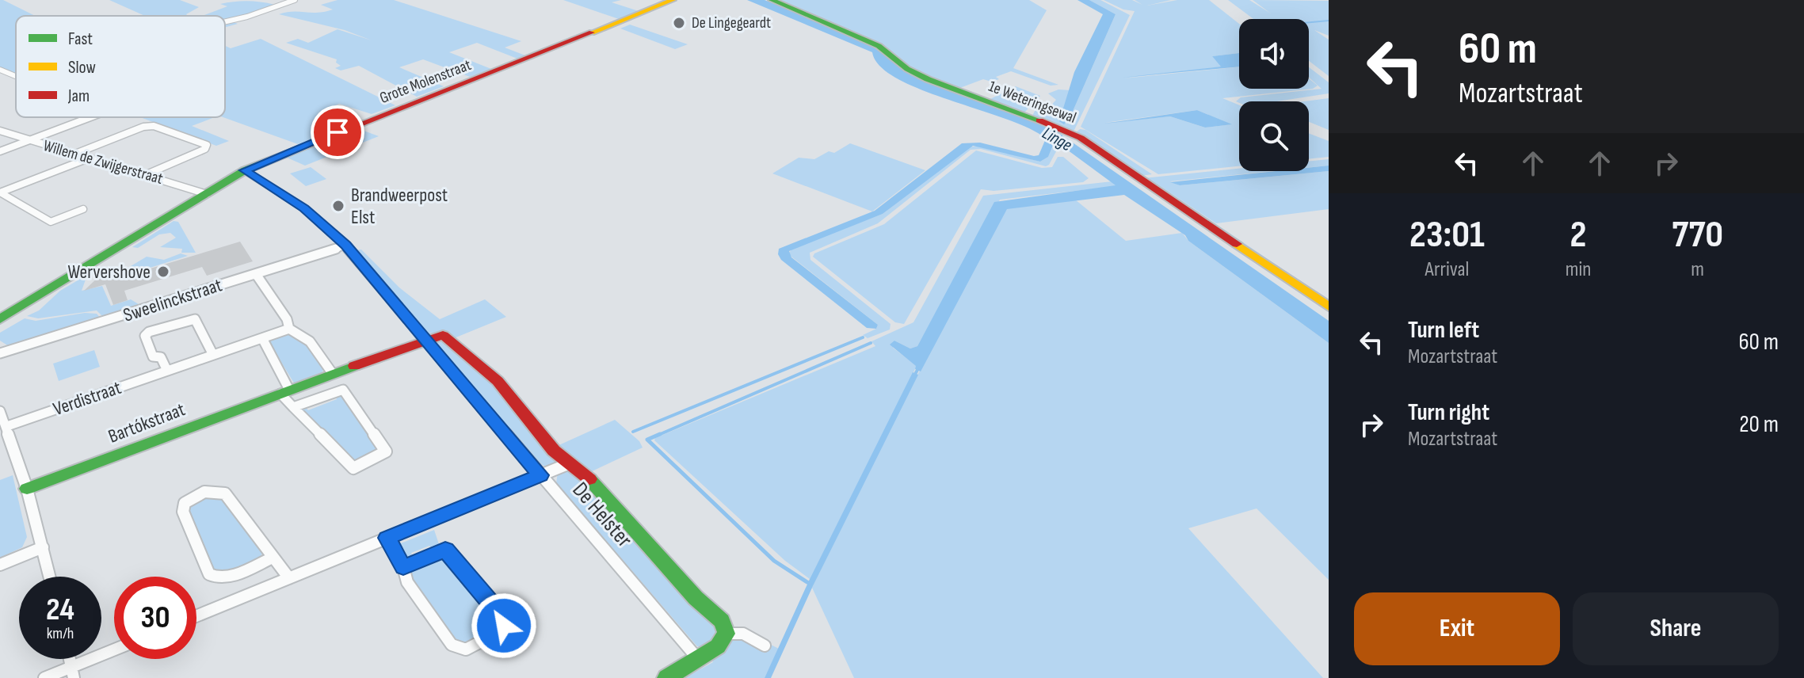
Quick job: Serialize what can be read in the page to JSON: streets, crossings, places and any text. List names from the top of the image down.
{
  "streets": {
    "street": [
      "Grote Molenstraat",
      "1e Weteringsewal",
      "Willem de Zwijgerstraat",
      "Sweelinckstraat",
      "Verdistraat",
      "Bartókstraat",
      "De Helster"
    ]
  },
  "crossings": [
    ["Grote Molenstraat", "Willem de Zwijgerstraat"],
    ["Grote Molenstraat", "De Helster"],
    ["Sweelinckstraat", "De Helster"],
    ["Bartókstraat", "De Helster"]
  ],
  "water": ["Linge"],
  "places": ["De Lingegeardt", "Brandweerpost Elst", "Wervershove"],
  "legend": ["Fast", "Slow", "Jam"],
  "page": {
    "turn": ["60 m", "Mozartstraat"],
    "eta": [
      "23:01",
      "Arrival",
      "2",
      "min",
      "770",
      "m"
    ],
    "list": [
      {
        "name": "Turn left",
        "note": "Mozartstraat",
        "value": "60 m"
      },
      {
        "name": "Turn right",
        "note": "Mozartstraat",
        "value": "20 m"
      }
    ],
    "speed": "24 km/h",
    "limit": "30",
    "buttons": ["Exit", "Share"]
  }
}
